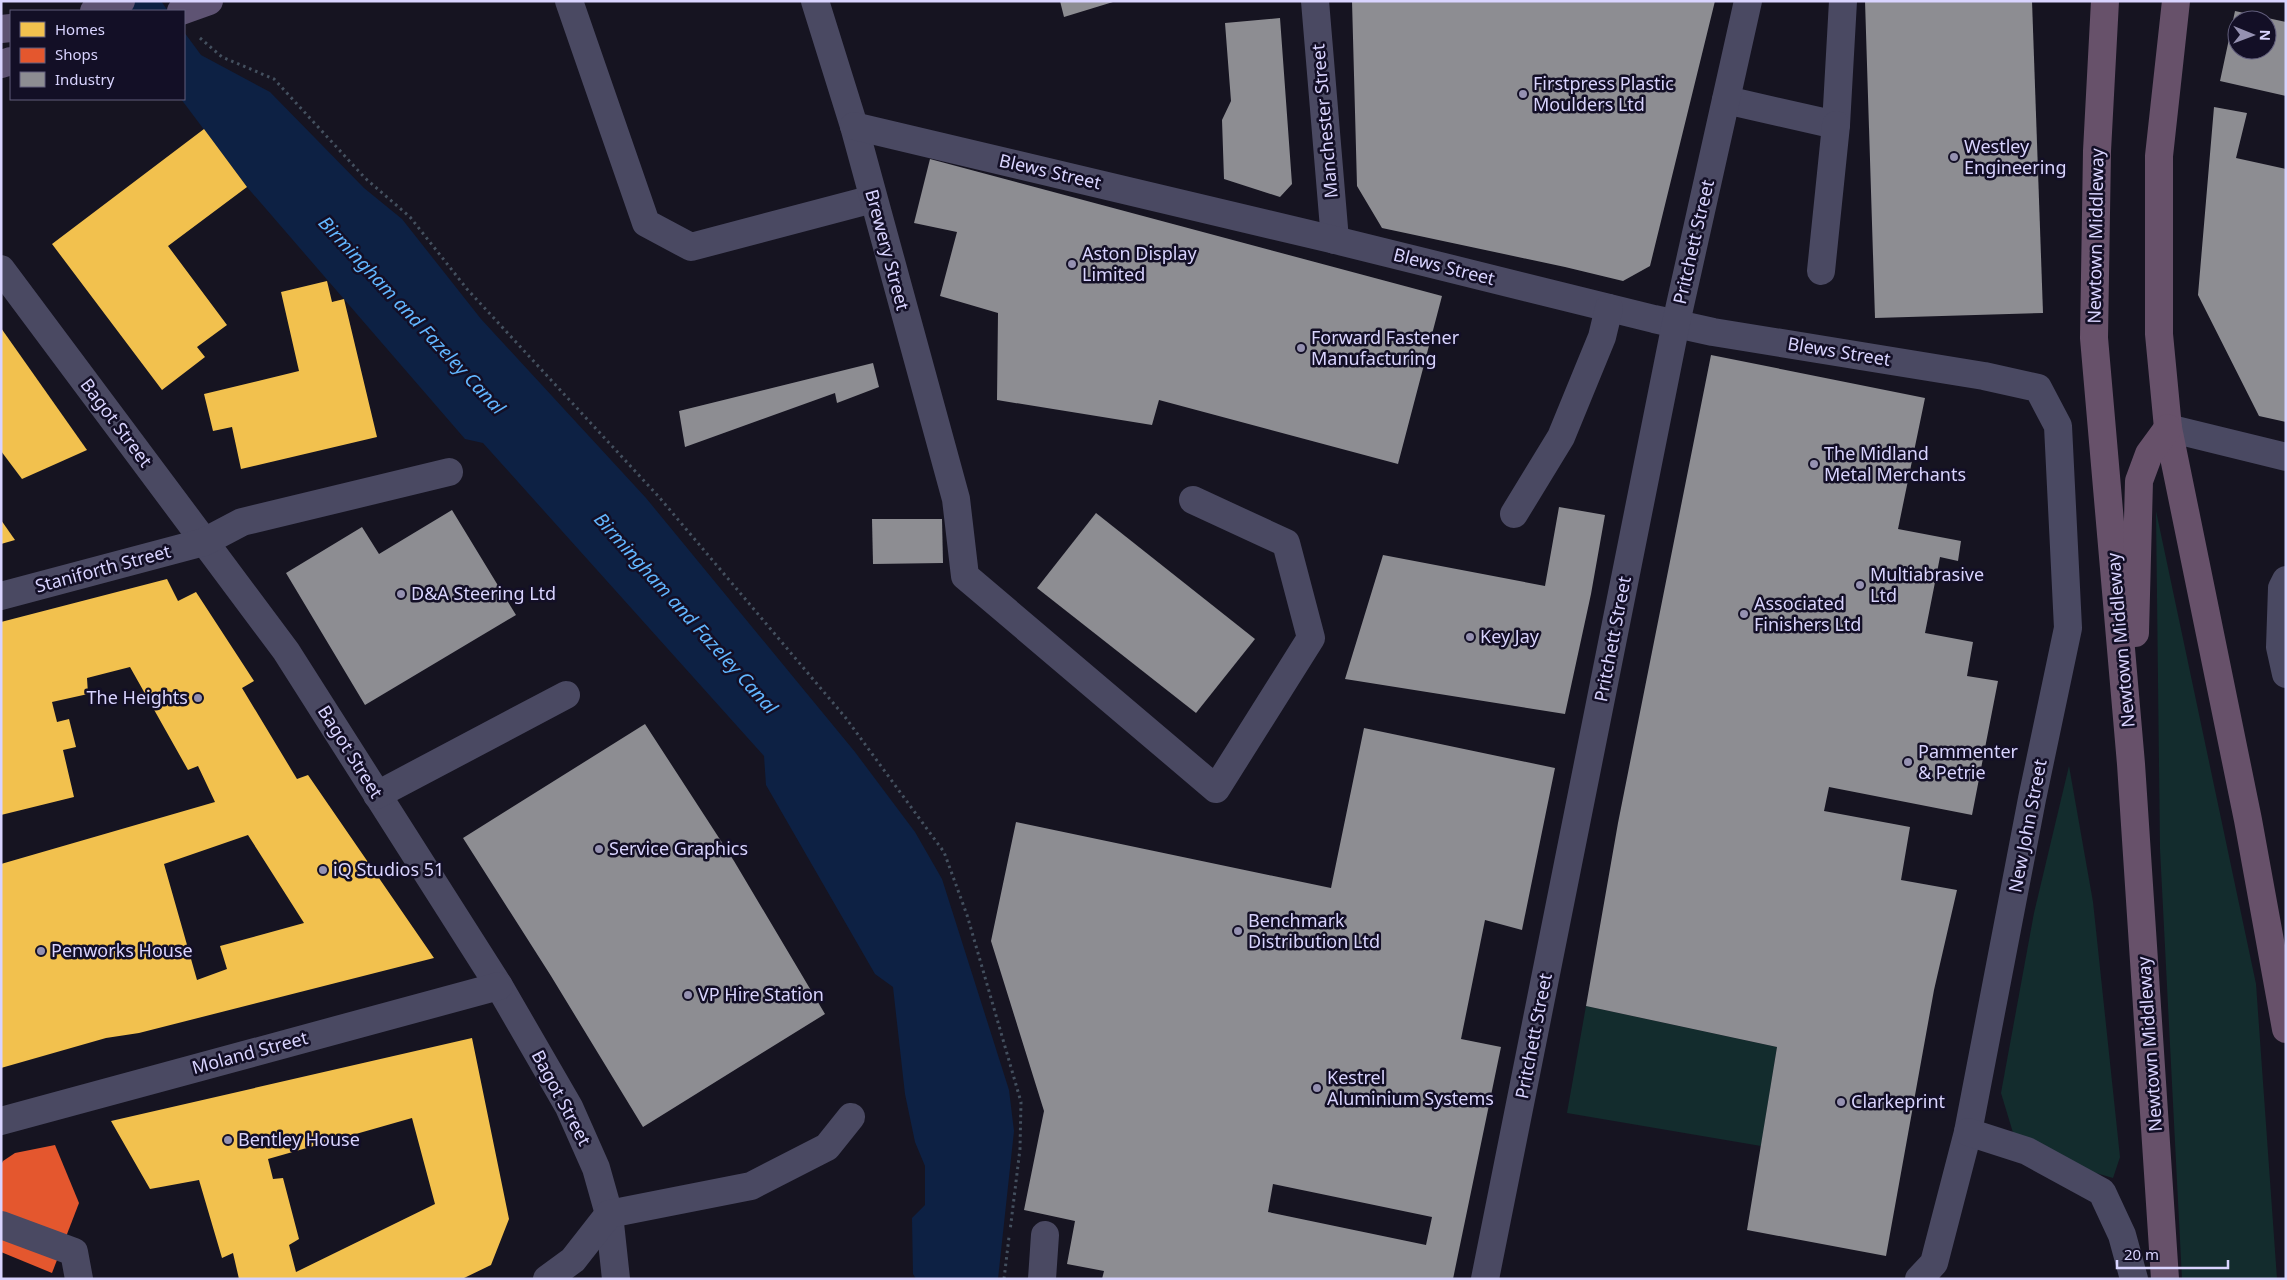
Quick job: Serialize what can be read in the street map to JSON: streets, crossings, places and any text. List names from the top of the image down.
{
  "streets": {
    "highway": ["Newtown Middleway"],
    "street": [
      "Manchester Street",
      "Blews Street",
      "Pritchett Street",
      "Brewery Street",
      "Bagot Street",
      "Staniforth Street",
      "New John Street",
      "Moland Street"
    ]
  },
  "crossings": [
    ["Manchester Street", "Blews Street"],
    ["Blews Street", "Pritchett Street"],
    ["Blews Street", "Brewery Street"],
    ["Blews Street", "New John Street"],
    ["Bagot Street", "Staniforth Street"],
    ["Bagot Street", "Moland Street"]
  ],
  "water": ["Birmingham and Fazeley Canal"],
  "places": [
    "Firstpress Plastic Moulders Ltd",
    "Westley Engineering",
    "Aston Display Limited",
    "Forward Fastener Manufacturing",
    "The Midland Metal Merchants",
    "Multiabrasive Ltd",
    "D&A Steering Ltd",
    "Associated Finishers Ltd",
    "Key Jay",
    "The Heights",
    "Pammenter & Petrie",
    "Service Graphics",
    "iQ Studios 51",
    "Benchmark Distribution Ltd",
    "Penworks House",
    "VP Hire Station",
    "Kestrel Aluminium Systems",
    "Clarkeprint",
    "Bentley House"
  ],
  "legend": ["Homes", "Shops", "Industry"],
  "scale_bar": "20 m",
  "north": "right"
}
